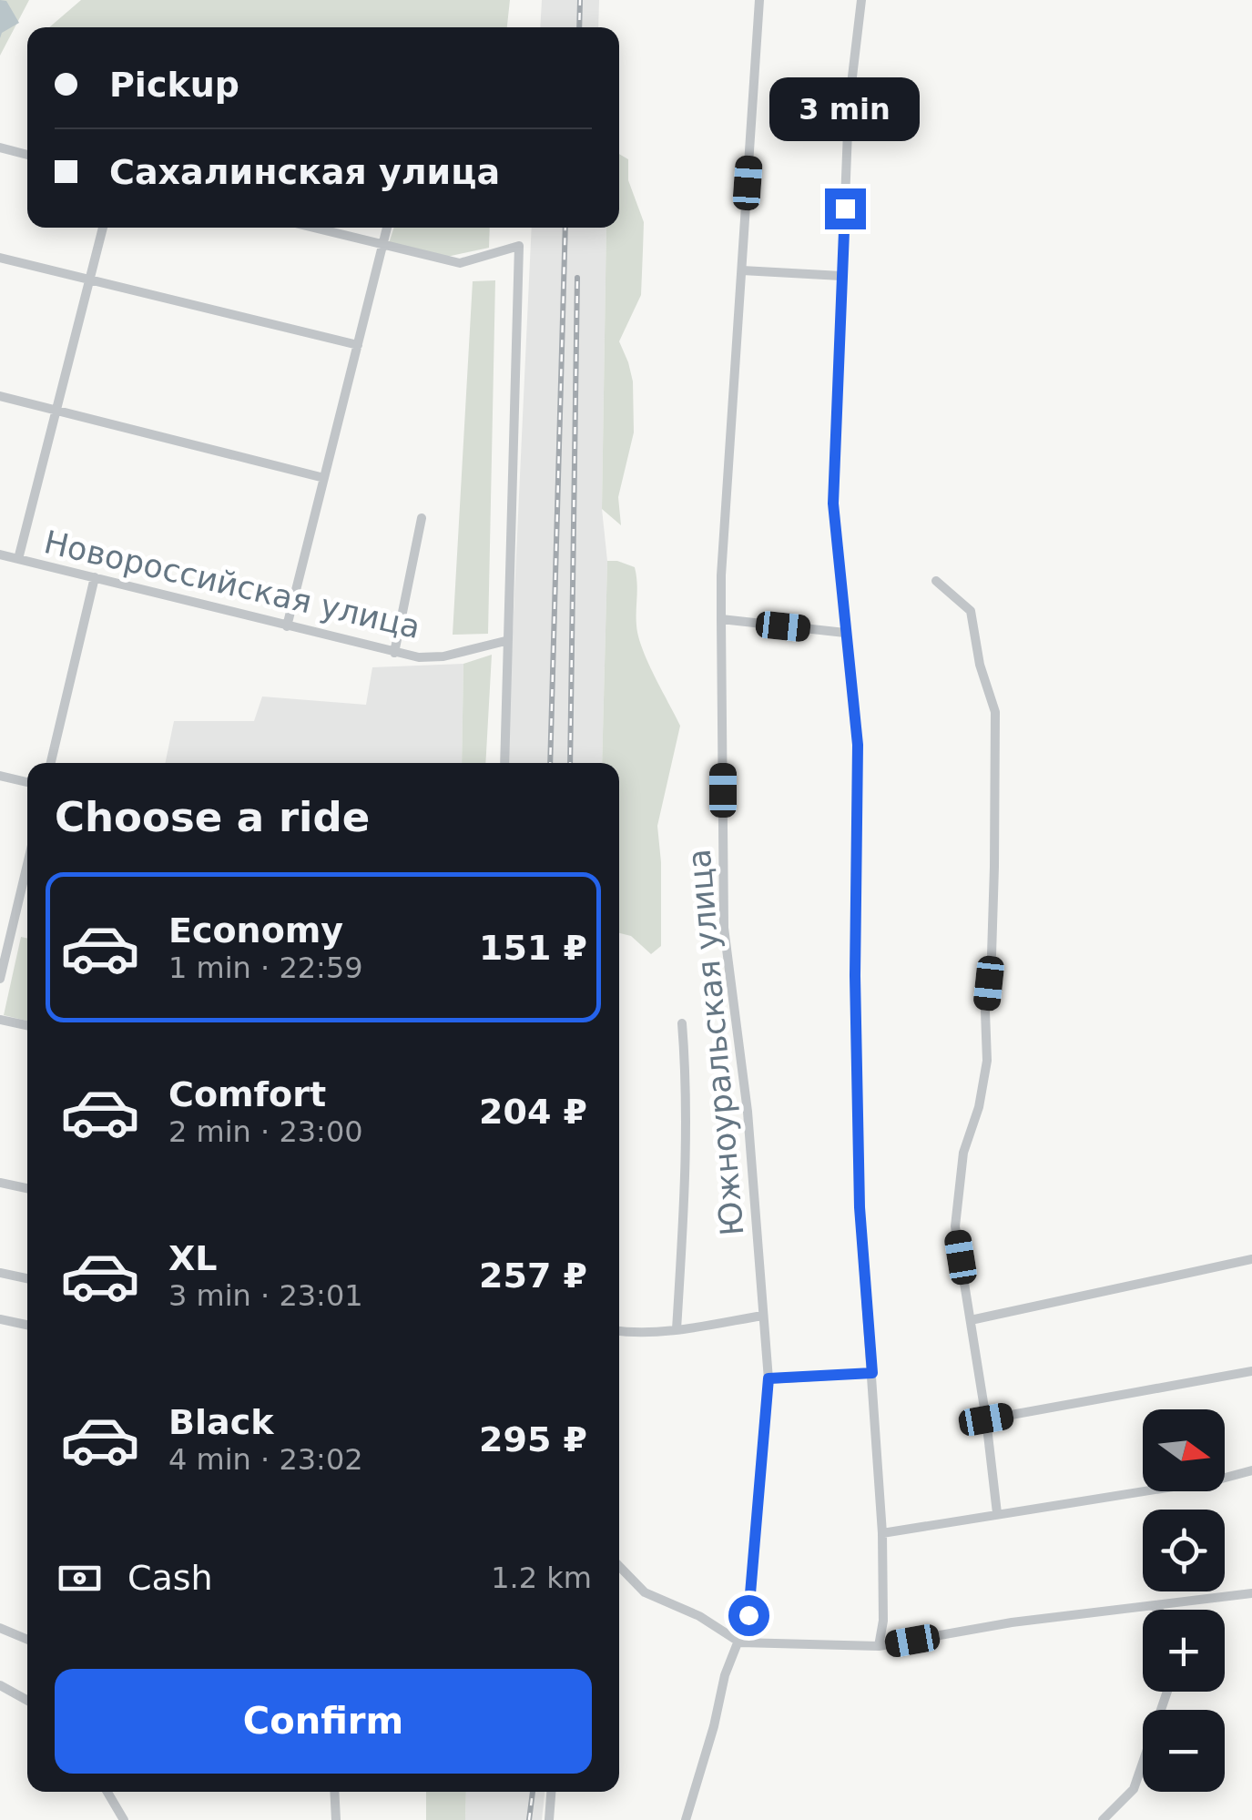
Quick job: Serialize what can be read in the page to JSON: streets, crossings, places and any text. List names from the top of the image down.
{
  "streets": {
    "street": ["Новороссийская улица", "Южноуральская улица"]
  },
  "north": "right",
  "page": {
    "banner": ["Pickup", "Сахалинская улица"],
    "bubble": "3 min",
    "heading": "Choose a ride",
    "list": [
      {
        "name": "Economy",
        "note": "1 min · 22:59",
        "value": "151 ₽"
      },
      {
        "name": "Comfort",
        "note": "2 min · 23:00",
        "value": "204 ₽"
      },
      {
        "name": "XL",
        "note": "3 min · 23:01",
        "value": "257 ₽"
      },
      {
        "name": "Black",
        "note": "4 min · 23:02",
        "value": "295 ₽"
      }
    ],
    "map_buttons": ["+", "−"],
    "pay": ["Cash", "1.2 km"],
    "buttons": "Confirm"
  }
}
